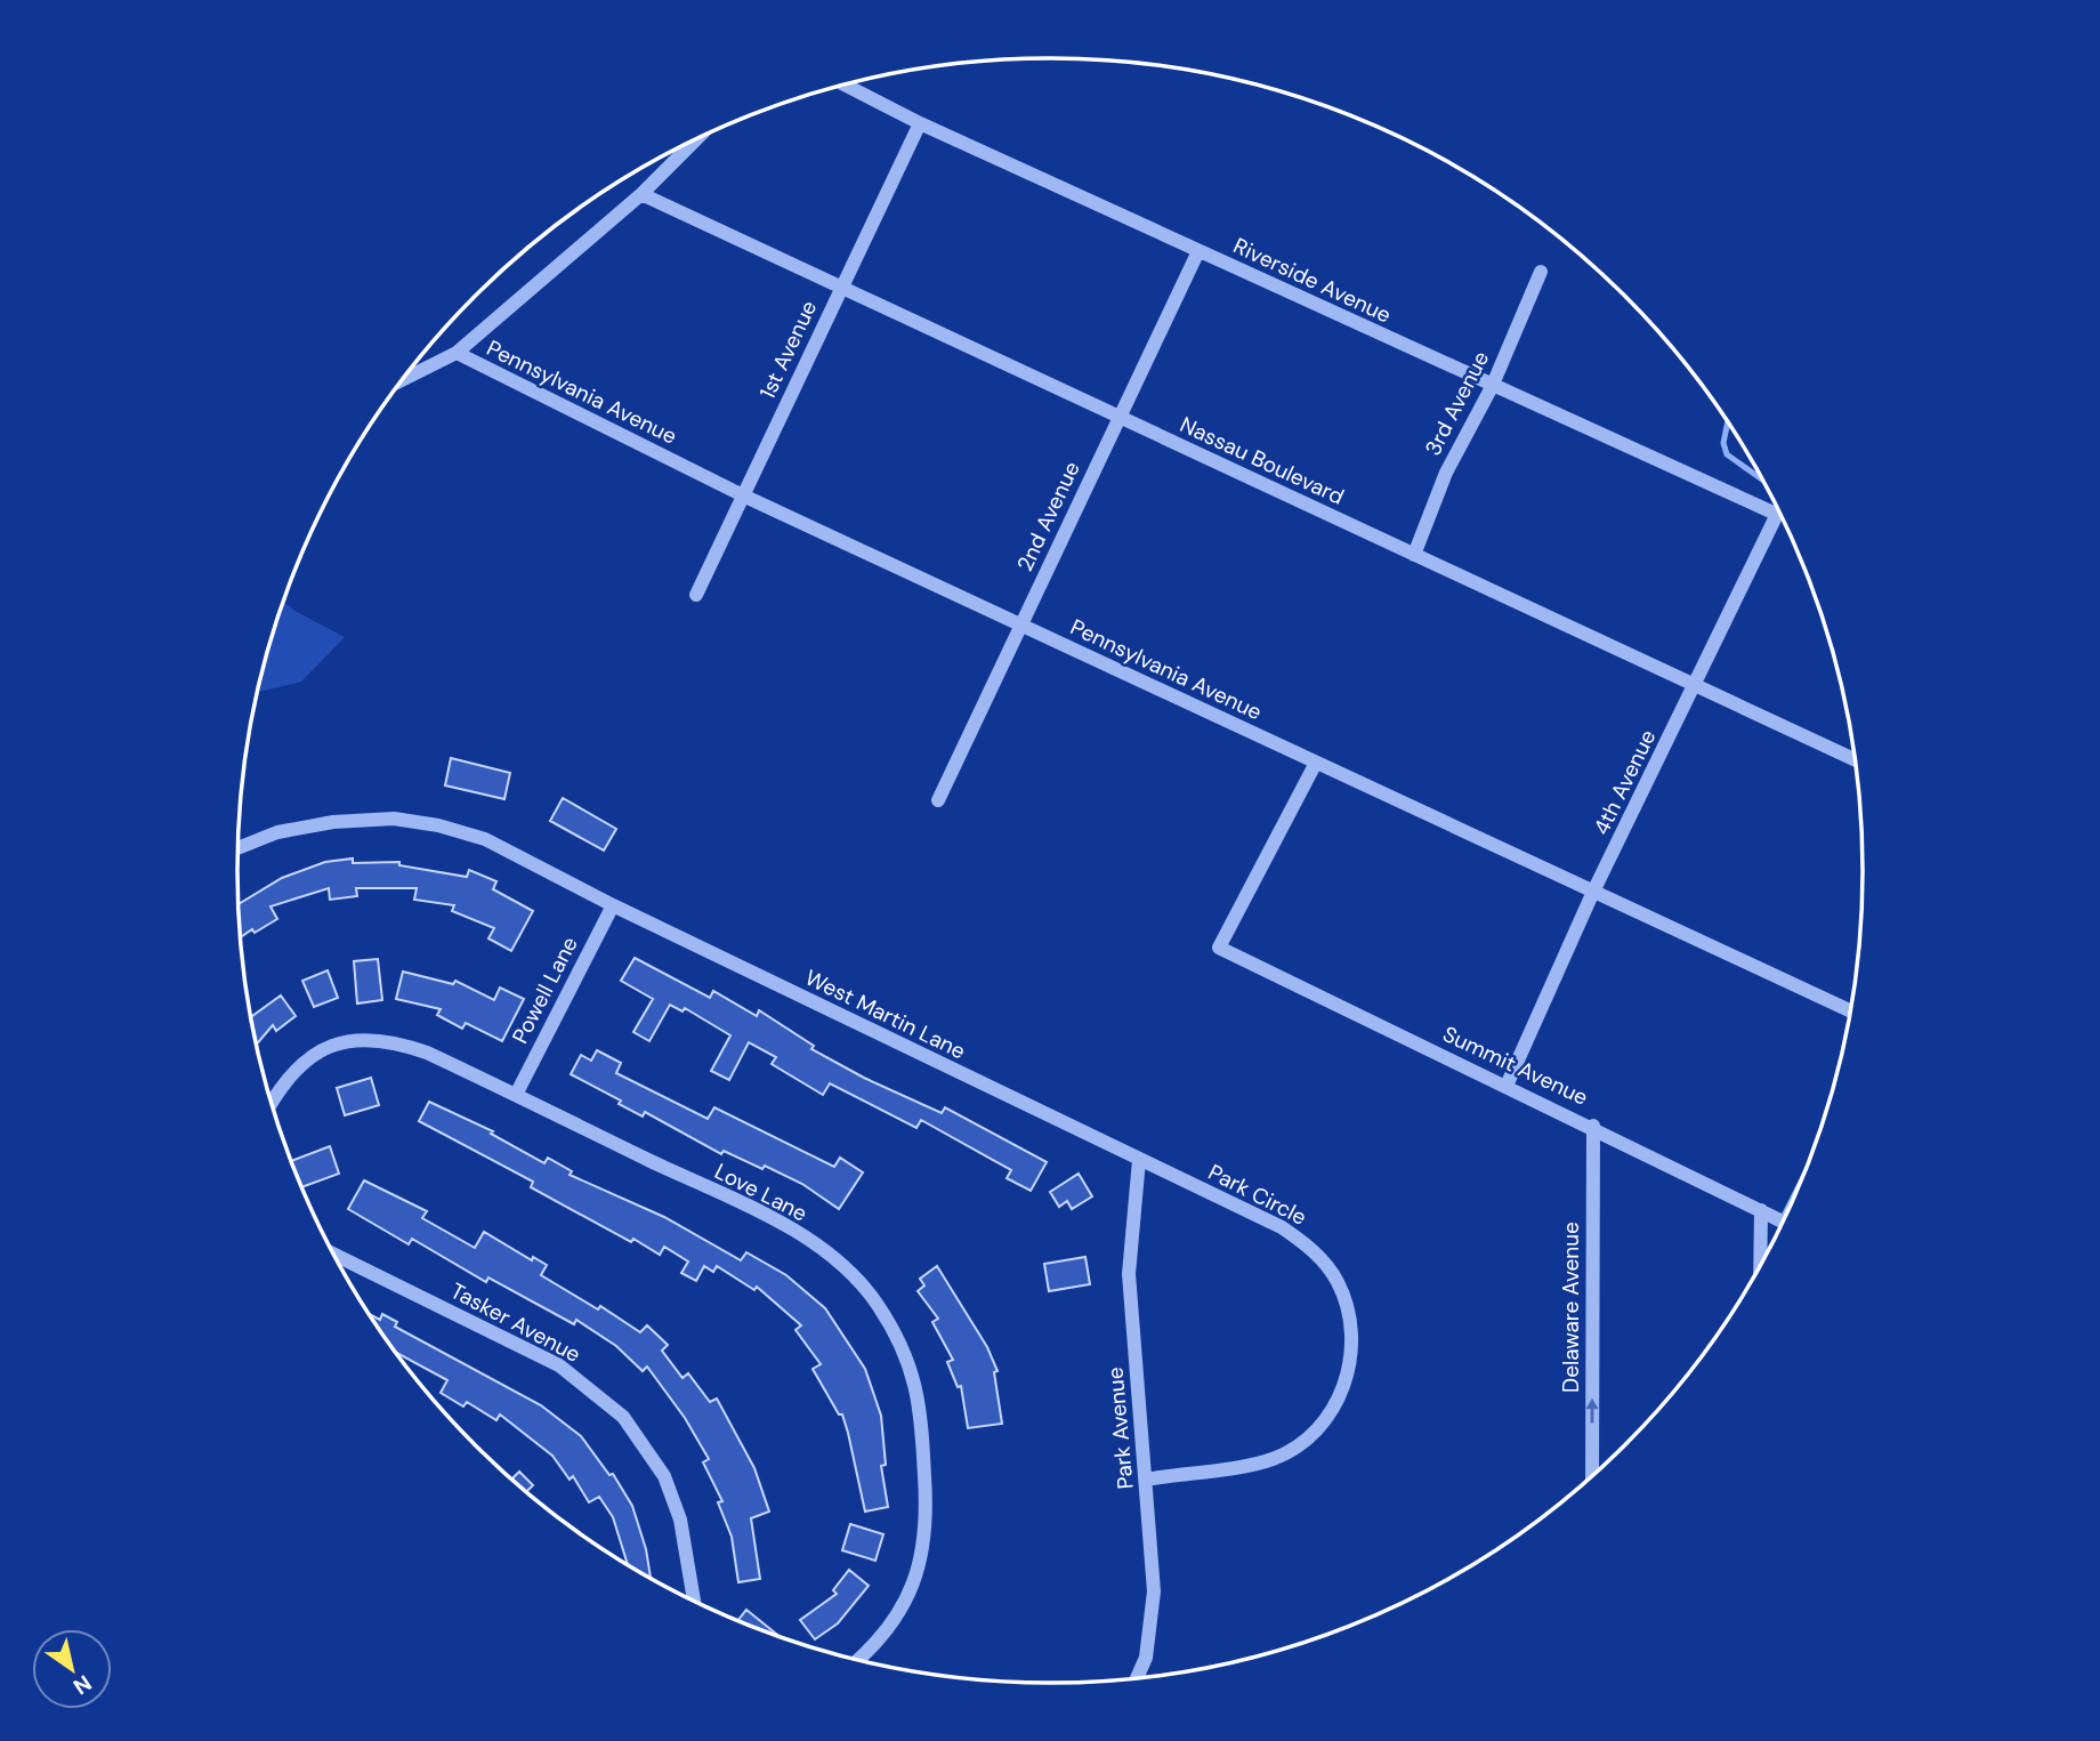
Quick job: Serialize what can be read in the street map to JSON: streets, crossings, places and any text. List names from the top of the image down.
{
  "streets": {
    "street": [
      "Riverside Avenue",
      "1st Avenue",
      "Pennsylvania Avenue",
      "3rd Avenue",
      "Nassau Boulevard",
      "2nd Avenue",
      "4th Avenue",
      "Powell Lane",
      "West Martin Lane",
      "Summit Avenue",
      "Love Lane",
      "Park Circle",
      "Delaware Avenue",
      "Tasker Avenue",
      "Park Avenue"
    ]
  },
  "crossings": [
    ["Riverside Avenue", "1st Avenue"],
    ["Riverside Avenue", "3rd Avenue"],
    ["Riverside Avenue", "2nd Avenue"],
    ["Riverside Avenue", "4th Avenue"],
    ["1st Avenue", "Pennsylvania Avenue"],
    ["1st Avenue", "Nassau Boulevard"],
    ["Pennsylvania Avenue", "2nd Avenue"],
    ["Pennsylvania Avenue", "4th Avenue"],
    ["Pennsylvania Avenue", "Summit Avenue"],
    ["3rd Avenue", "Nassau Boulevard"],
    ["Nassau Boulevard", "2nd Avenue"],
    ["Nassau Boulevard", "4th Avenue"],
    ["4th Avenue", "Summit Avenue"],
    ["Powell Lane", "West Martin Lane"],
    ["Powell Lane", "Love Lane"],
    ["West Martin Lane", "Park Circle"],
    ["West Martin Lane", "Park Avenue"],
    ["Summit Avenue", "Delaware Avenue"],
    ["Park Circle", "Park Avenue"]
  ],
  "one_way": ["Delaware Avenue"],
  "north": "bottom right"
}
